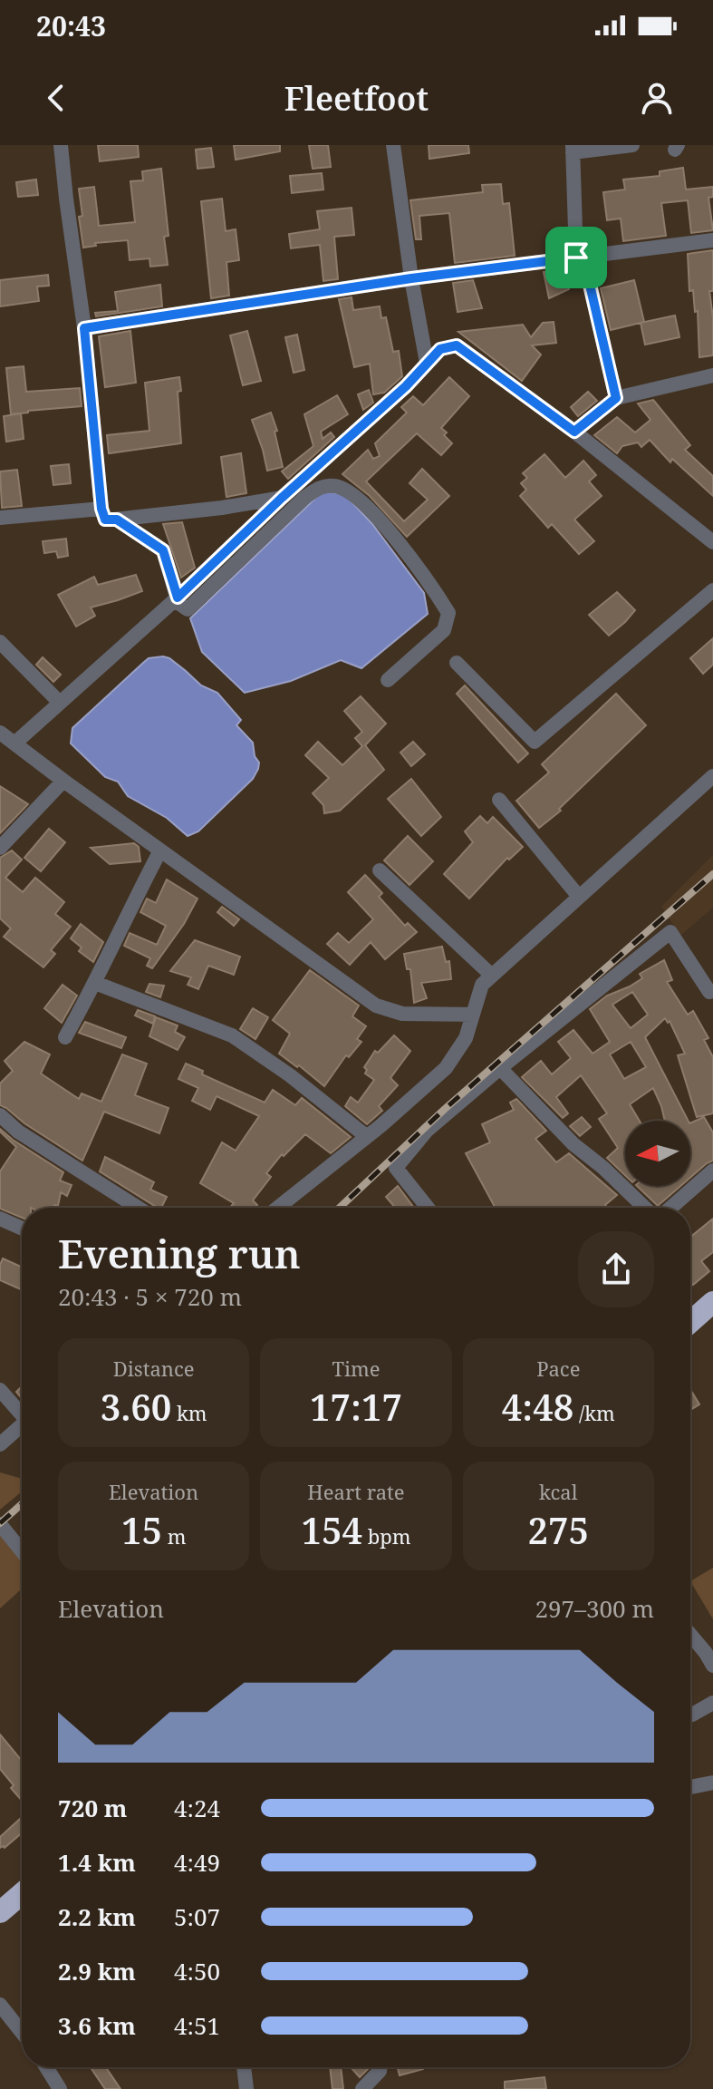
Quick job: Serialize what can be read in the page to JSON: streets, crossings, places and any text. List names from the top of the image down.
{
  "north": "left",
  "page": {
    "status": "20:43",
    "header": "Fleetfoot",
    "heading": ["Evening run", "20:43 · 5 × 720 m"],
    "stats": [
      ["Distance", "3.60 km"],
      ["Time", "17:17"],
      ["Pace", "4:48 /km"],
      ["Elevation", "15 m"],
      ["Heart rate", "154 bpm"],
      ["kcal", "275"]
    ],
    "chart": ["Elevation", "297–300 m"],
    "list": [
      {
        "name": "720 m",
        "note": "4:24"
      },
      {
        "name": "1.4 km",
        "note": "4:49"
      },
      {
        "name": "2.2 km",
        "note": "5:07"
      },
      {
        "name": "2.9 km",
        "note": "4:50"
      },
      {
        "name": "3.6 km",
        "note": "4:51"
      }
    ]
  }
}
